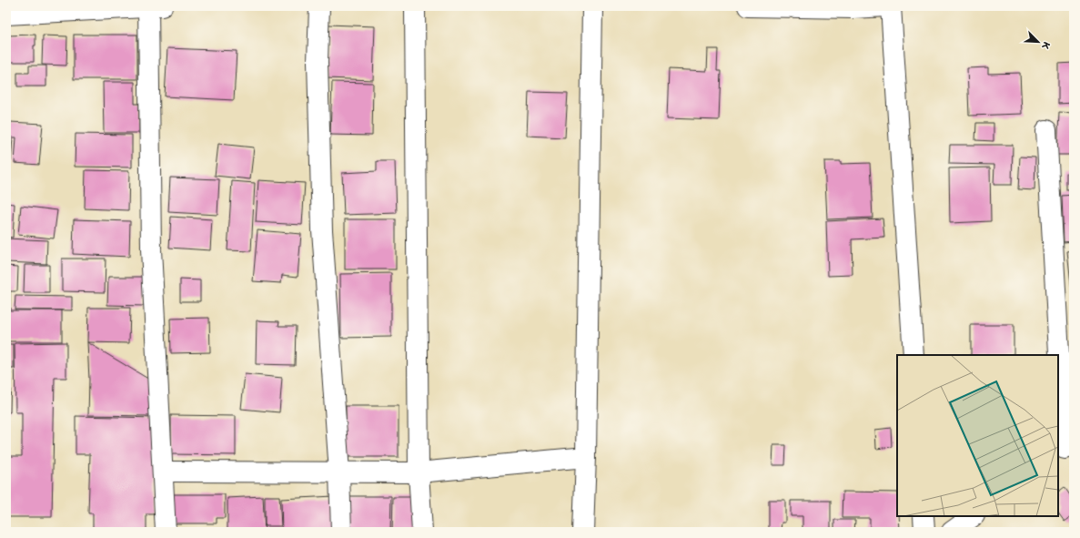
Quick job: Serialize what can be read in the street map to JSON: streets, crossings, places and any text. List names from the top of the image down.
{
  "north": "bottom right"
}
